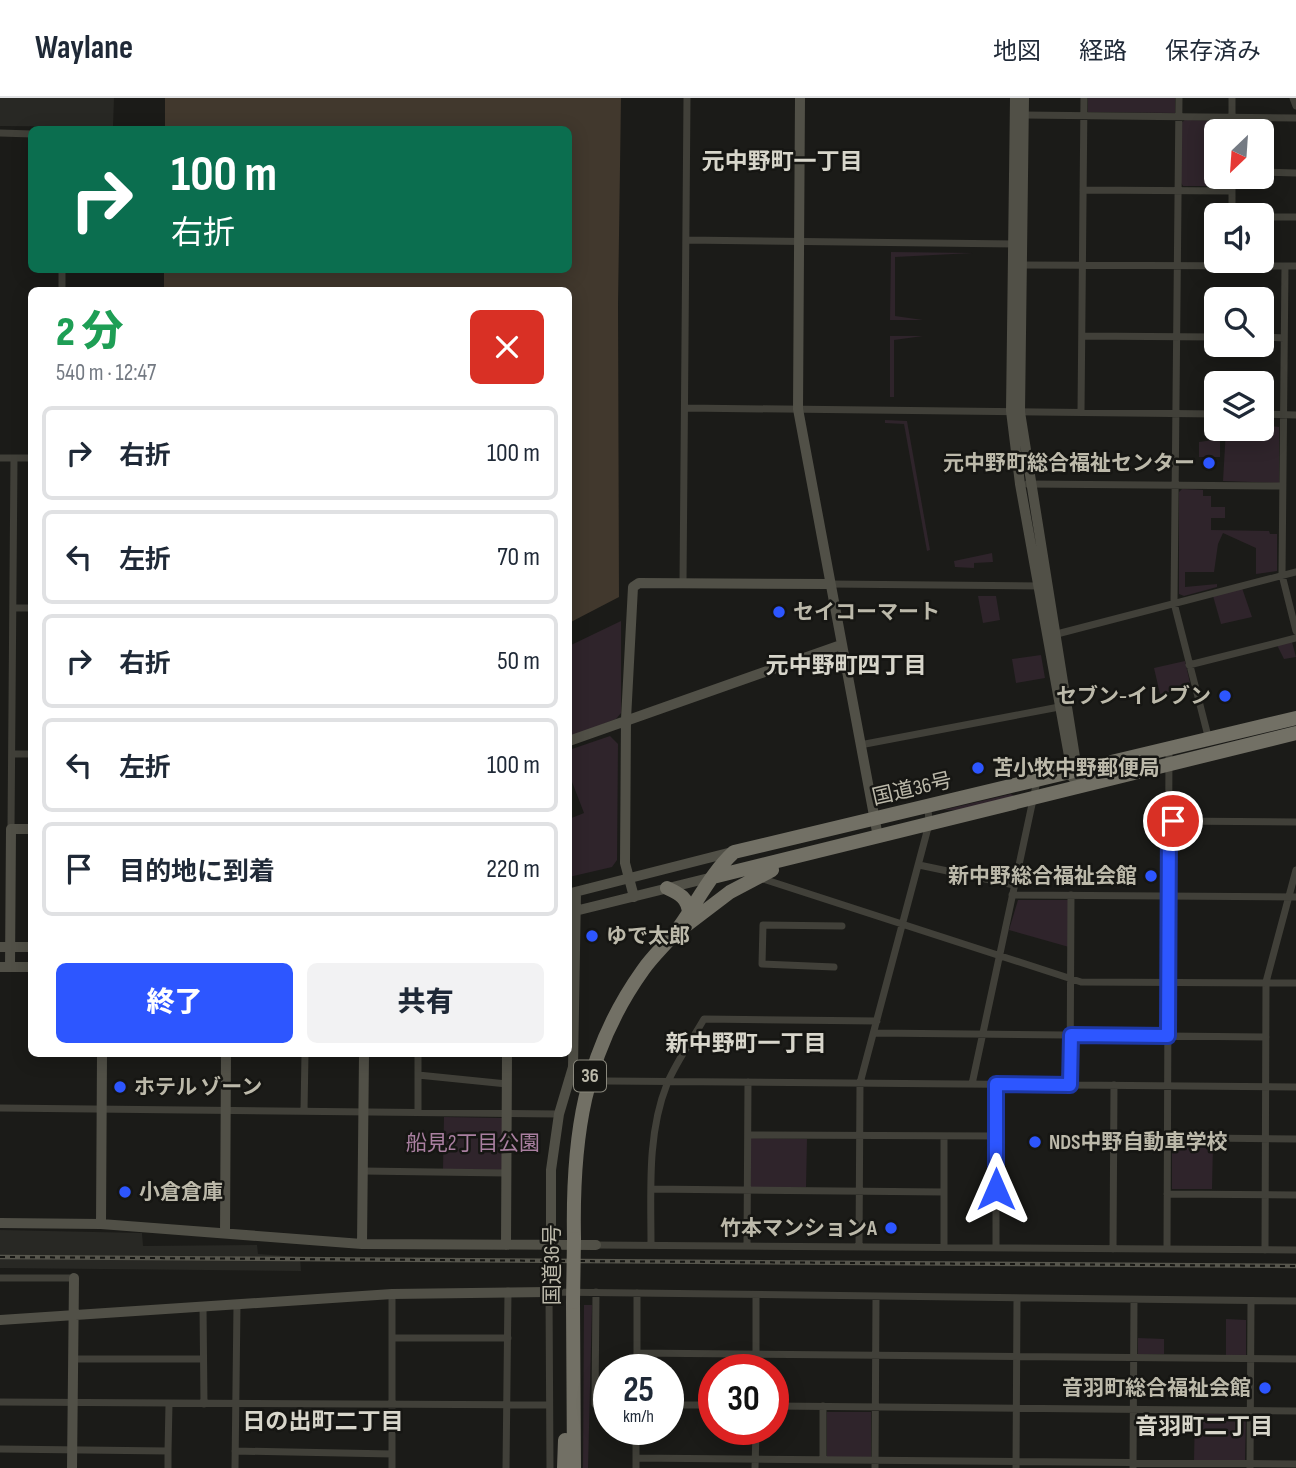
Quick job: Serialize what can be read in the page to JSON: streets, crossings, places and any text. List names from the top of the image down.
{
  "streets": {
    "highway": ["国道36号", "36"]
  },
  "crossings": [
    ["国道36号", "36"]
  ],
  "districts": [
    "元中野町一丁目",
    "元中野町四丁目",
    "新中野町一丁目",
    "日の出町二丁目",
    "音羽町二丁目"
  ],
  "parks": ["船見2丁目公園"],
  "places": [
    "元中野町総合福祉センター",
    "セイコーマート",
    "セブン-イレブン",
    "苫小牧中野郵便局",
    "新中野総合福祉会館",
    "ゆで太郎",
    "ホテル ゾーン",
    "NDS中野自動車学校",
    "小倉倉庫",
    "竹本マンションA",
    "音羽町総合福祉会館"
  ],
  "north": "bottom left",
  "page": {
    "header": "Waylane",
    "nav": ["地図", "経路", "保存済み"],
    "turn": ["100 m", "右折"],
    "heading": ["2 分", "540 m · 12:47"],
    "list": [
      {
        "name": "右折",
        "value": "100 m"
      },
      {
        "name": "左折",
        "value": "70 m"
      },
      {
        "name": "右折",
        "value": "50 m"
      },
      {
        "name": "左折",
        "value": "100 m"
      },
      {
        "name": "目的地に到着",
        "value": "220 m"
      }
    ],
    "buttons": ["終了", "共有"],
    "speed": "25 km/h",
    "limit": "30"
  }
}
